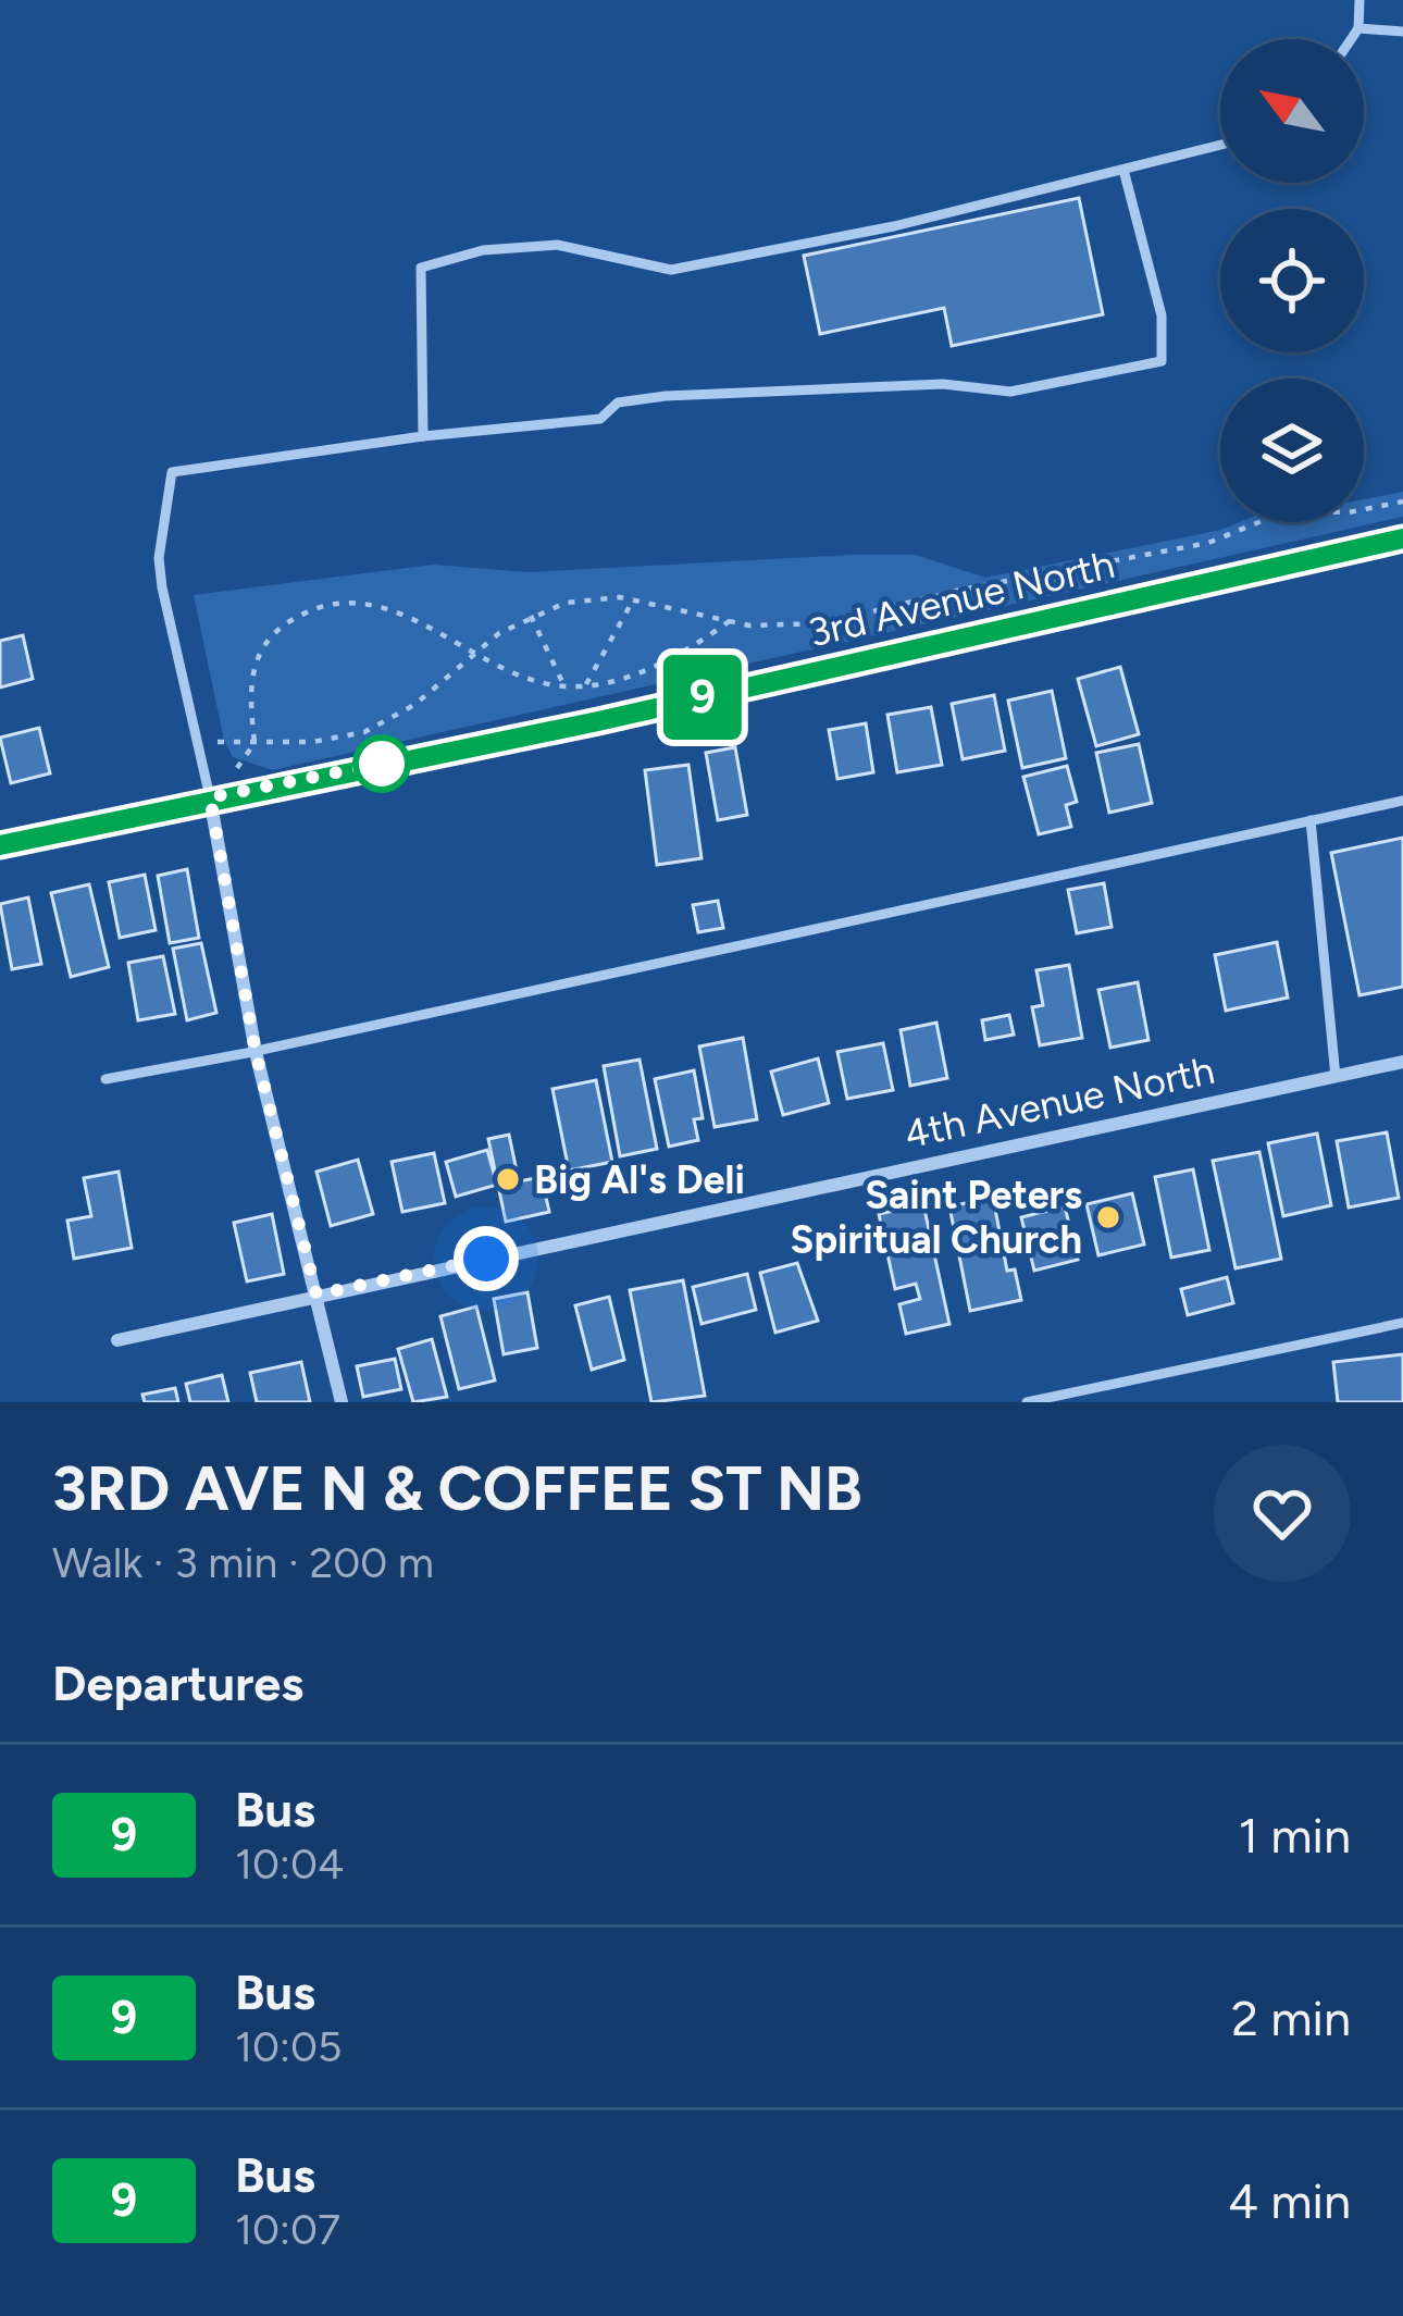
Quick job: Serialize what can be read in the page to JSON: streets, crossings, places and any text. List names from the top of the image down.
{
  "streets": {
    "street": ["3rd Avenue North", "4th Avenue North"]
  },
  "places": ["Big Al's Deli", "Saint Peters Spiritual Church"],
  "lines": ["bus line 9"],
  "north": "top left",
  "page": {
    "on_map": "9",
    "heading": [
      ["3RD AVE N & COFFEE ST NB", "Walk · 3 min · 200 m"],
      "Departures"
    ],
    "list": [
      {
        "mark": "9",
        "name": "Bus",
        "note": "10:04",
        "value": "1 min"
      },
      {
        "mark": "9",
        "name": "Bus",
        "note": "10:05",
        "value": "2 min"
      },
      {
        "mark": "9",
        "name": "Bus",
        "note": "10:07",
        "value": "4 min"
      }
    ]
  }
}
